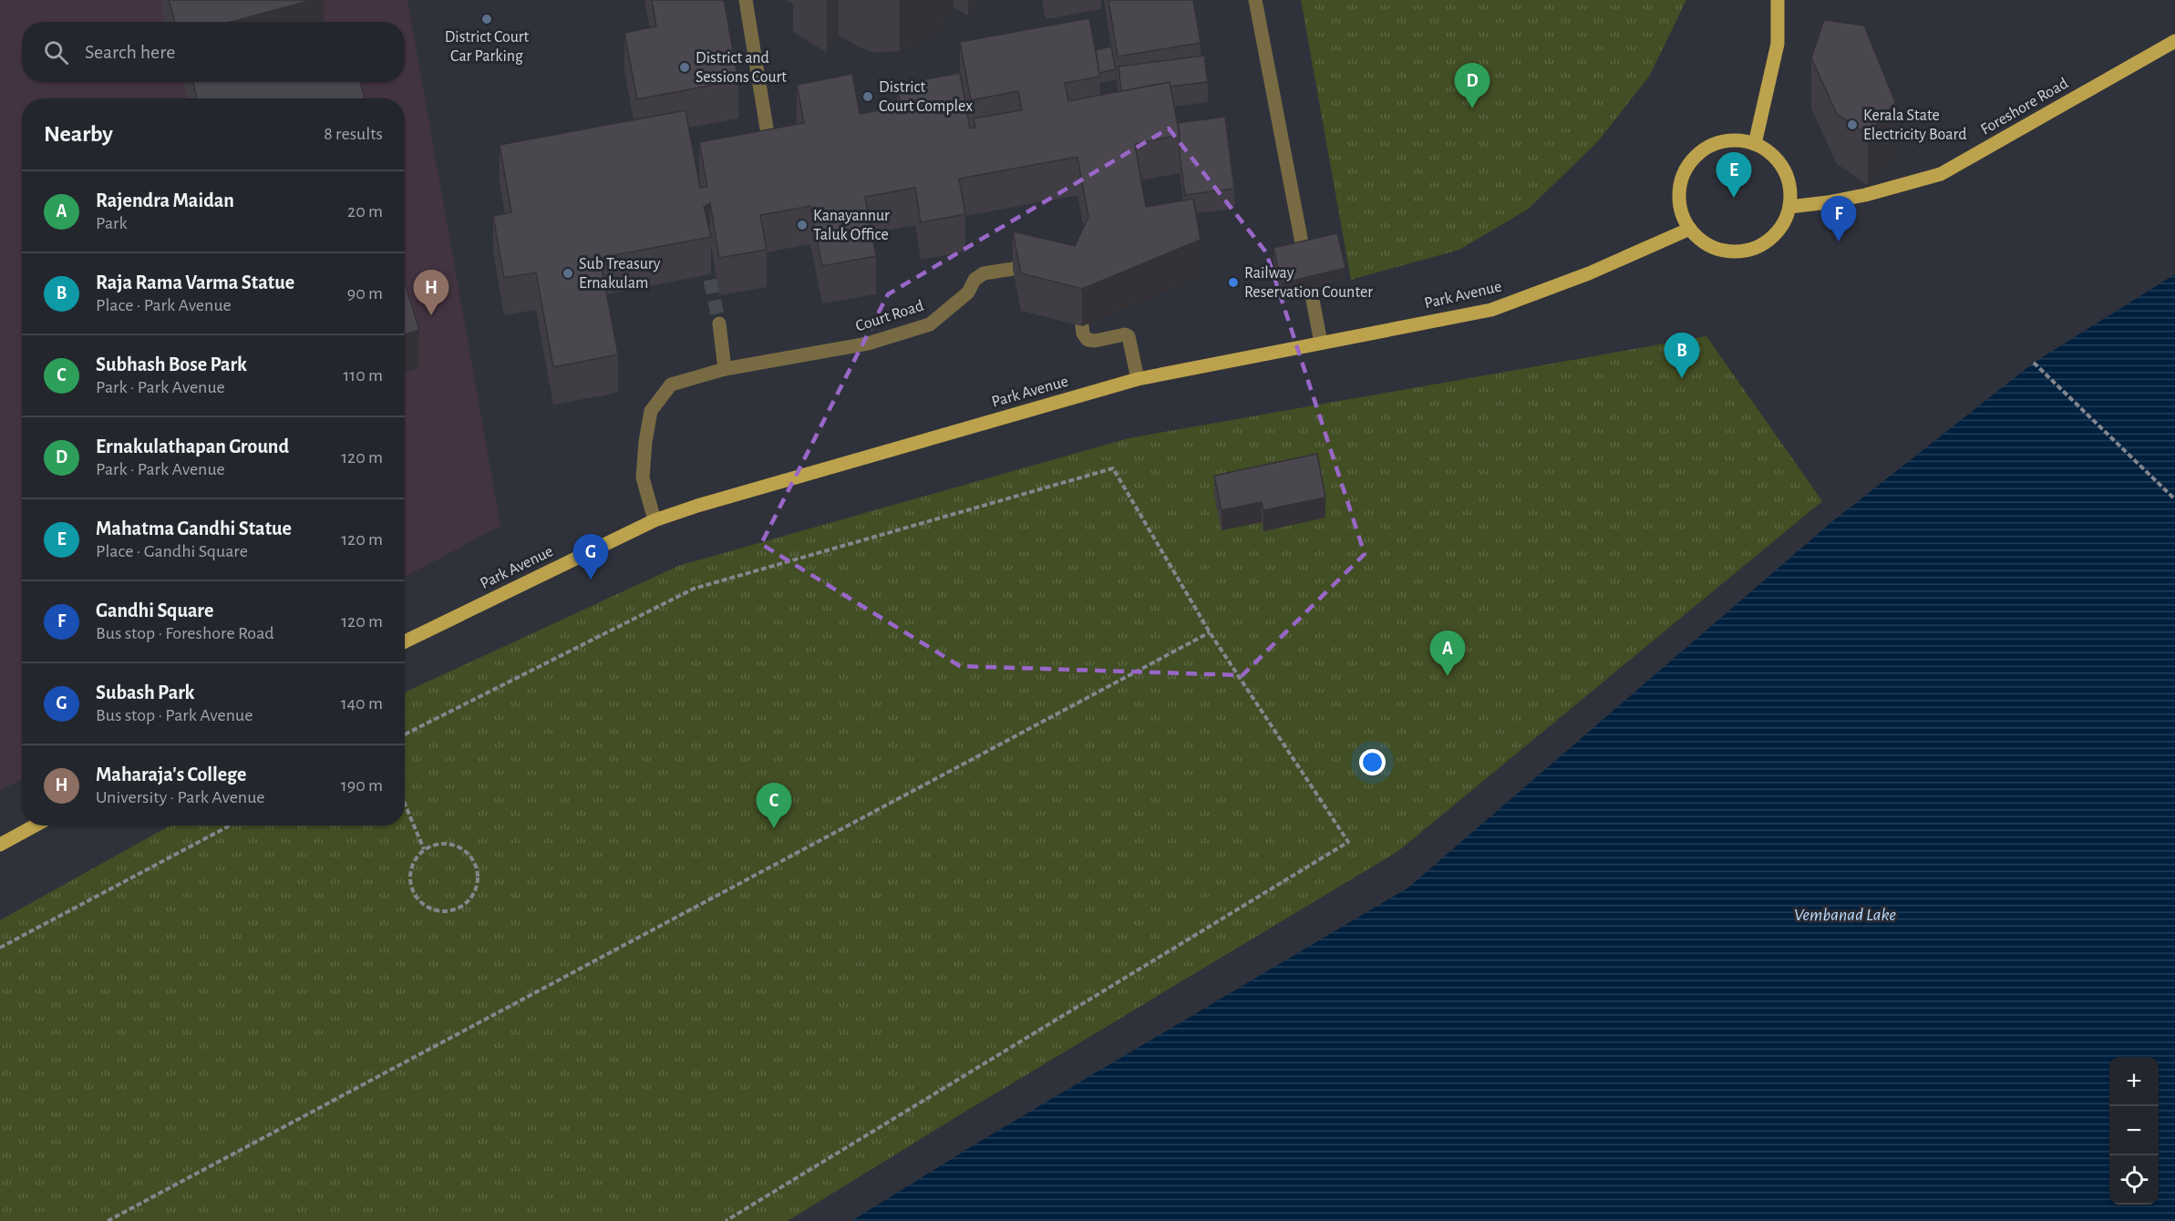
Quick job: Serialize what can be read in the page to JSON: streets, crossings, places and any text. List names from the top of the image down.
{
  "streets": {
    "main road": ["Foreshore Road", "Park Avenue"],
    "lane": ["Court Road"]
  },
  "crossings": [
    ["Foreshore Road", "Park Avenue"],
    ["Park Avenue", "Court Road"]
  ],
  "water": ["Vembanad Lake"],
  "places": [
    "District Court Car Parking",
    "District and Sessions Court",
    "District Court Complex",
    "Kerala State Electricity Board",
    "Kanayannur Taluk Office",
    "Sub Treasury Ernakulam",
    "Railway Reservation Counter"
  ],
  "page": {
    "search": "Search here",
    "pins": [
      "D",
      "E",
      "F",
      "H",
      "B",
      "G",
      "A",
      "C"
    ],
    "heading": ["Nearby", "8 results"],
    "list": [
      {
        "mark": "A",
        "name": "Rajendra Maidan",
        "note": "Park",
        "value": "20 m"
      },
      {
        "mark": "B",
        "name": "Raja Rama Varma Statue",
        "note": "Place · Park Avenue",
        "value": "90 m"
      },
      {
        "mark": "C",
        "name": "Subhash Bose Park",
        "note": "Park · Park Avenue",
        "value": "110 m"
      },
      {
        "mark": "D",
        "name": "Ernakulathapan Ground",
        "note": "Park · Park Avenue",
        "value": "120 m"
      },
      {
        "mark": "E",
        "name": "Mahatma Gandhi Statue",
        "note": "Place · Gandhi Square",
        "value": "120 m"
      },
      {
        "mark": "F",
        "name": "Gandhi Square",
        "note": "Bus stop · Foreshore Road",
        "value": "120 m"
      },
      {
        "mark": "G",
        "name": "Subash Park",
        "note": "Bus stop · Park Avenue",
        "value": "140 m"
      },
      {
        "mark": "H",
        "name": "Maharaja's College",
        "note": "University · Park Avenue",
        "value": "190 m"
      }
    ],
    "map_buttons": ["+", "−"]
  }
}
